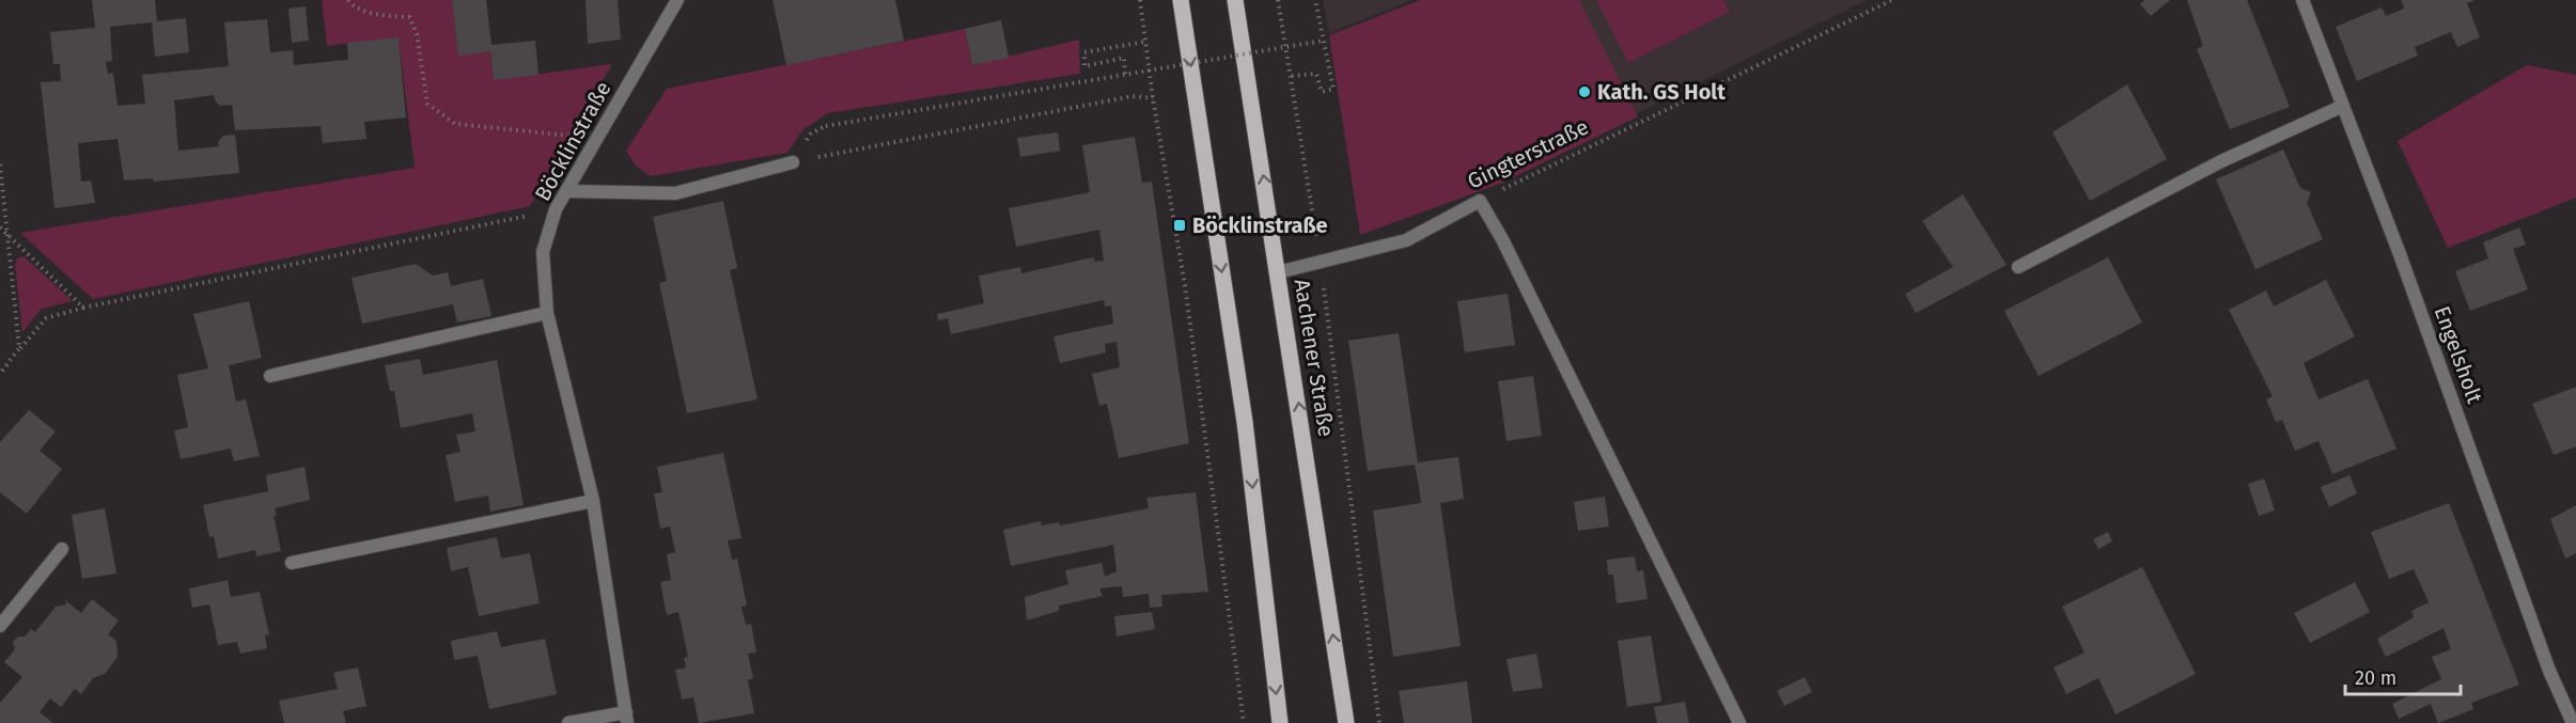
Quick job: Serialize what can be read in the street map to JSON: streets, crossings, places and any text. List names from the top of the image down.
{
  "streets": {
    "main road": ["Aachener Straße"],
    "street": ["Böcklinstraße", "Gingterstraße", "Engelsholt"]
  },
  "crossings": [
    ["Gingterstraße", "Aachener Straße"]
  ],
  "places": {
    "other": ["Kath. GS Holt"],
    "transit": ["Böcklinstraße"]
  },
  "scale_bar": "20 m"
}
